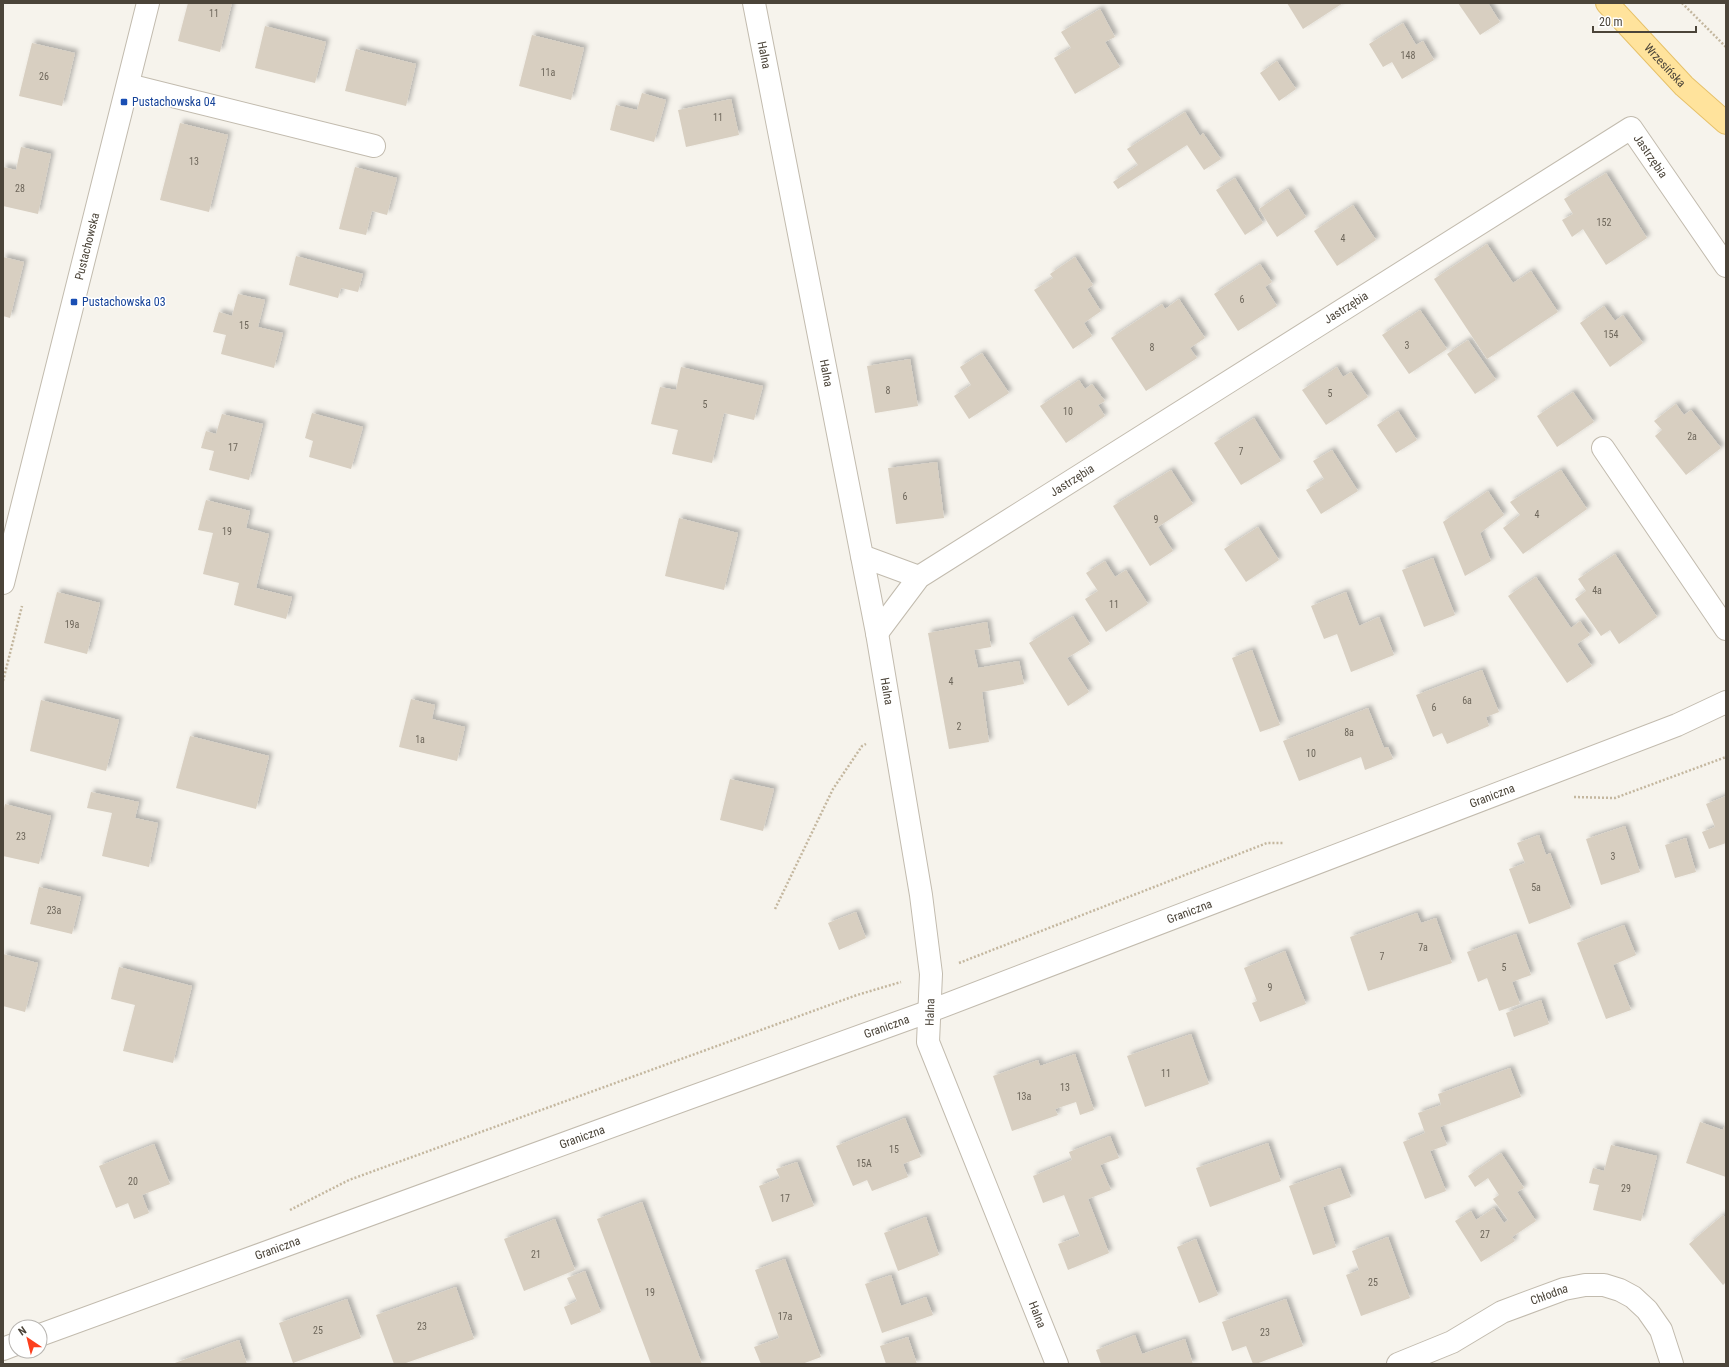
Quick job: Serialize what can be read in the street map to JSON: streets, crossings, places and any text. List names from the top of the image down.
{
  "streets": {
    "main road": ["Wrzesińska"],
    "street": [
      "Halna",
      "Jastrzębia",
      "Pustachowska",
      "Graniczna",
      "Chłodna"
    ]
  },
  "crossings": [
    ["Halna", "Jastrzębia"],
    ["Halna", "Graniczna"]
  ],
  "places": {
    "transit": ["Pustachowska 04", "Pustachowska 03"]
  },
  "house_numbers": [
    "11",
    "148",
    "11a",
    "26",
    "11",
    "13",
    "28",
    "152",
    "4",
    "6",
    "15",
    "154",
    "3",
    "8",
    "8",
    "5",
    "5",
    "10",
    "2a",
    "17",
    "7",
    "6",
    "4",
    "9",
    "19",
    "4a",
    "11",
    "19a",
    "4",
    "6a",
    "6",
    "2",
    "8a",
    "1a",
    "10",
    "23",
    "3",
    "5a",
    "23a",
    "7a",
    "7",
    "5",
    "9",
    "11",
    "13",
    "13a",
    "15",
    "15A",
    "20",
    "29",
    "17",
    "27",
    "21",
    "25",
    "19",
    "17a",
    "23",
    "25",
    "23"
  ],
  "scale_bar": "20 m",
  "north": "top left"
}
